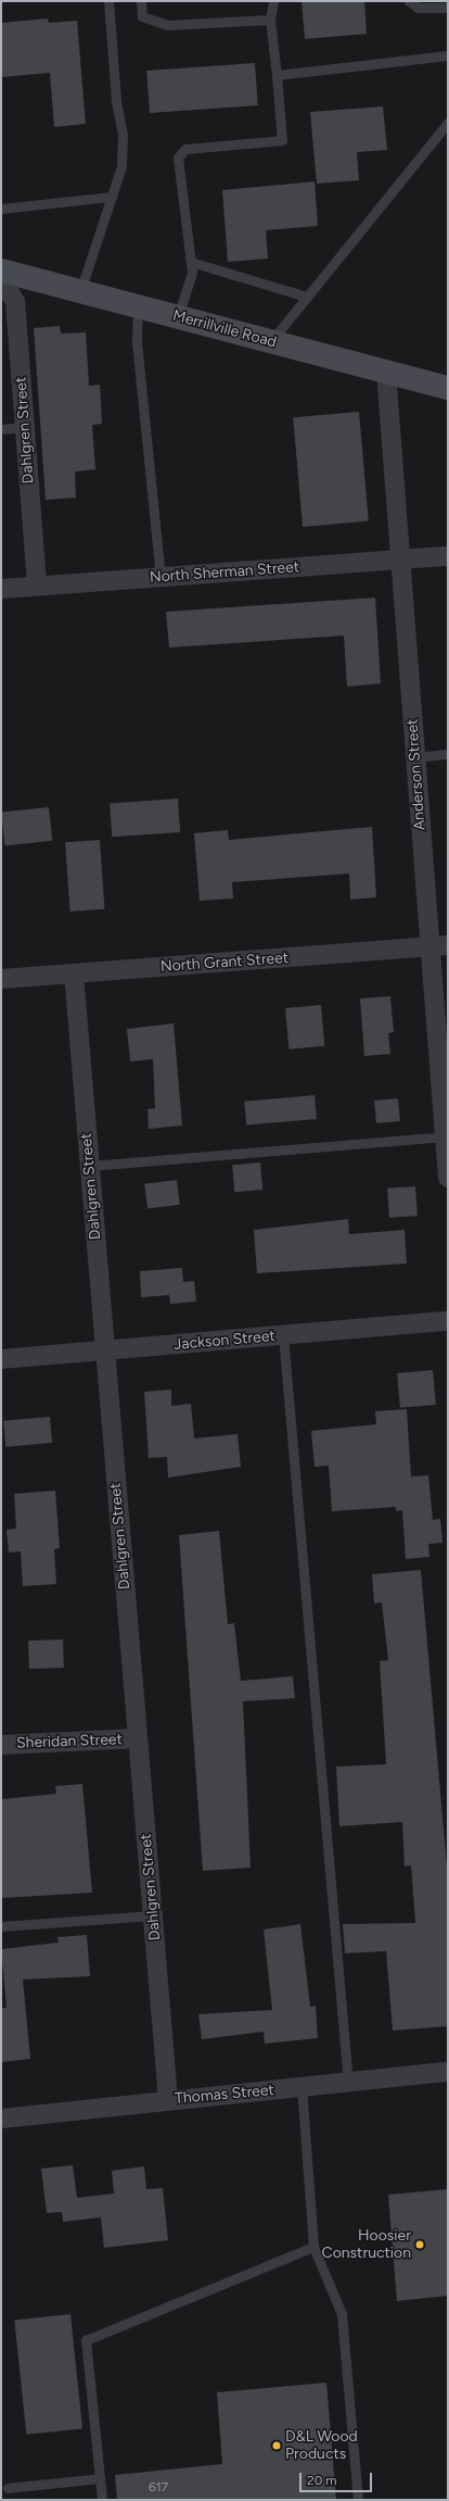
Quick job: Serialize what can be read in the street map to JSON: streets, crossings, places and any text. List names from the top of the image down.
{
  "streets": {
    "street": [
      "Merrillville Road",
      "Dahlgren Street",
      "North Sherman Street",
      "Anderson Street",
      "North Grant Street",
      "Jackson Street",
      "Sheridan Street",
      "Thomas Street"
    ]
  },
  "crossings": [
    ["Merrillville Road", "Anderson Street"],
    ["Dahlgren Street", "North Sherman Street"],
    ["Dahlgren Street", "North Grant Street"],
    ["Dahlgren Street", "Jackson Street"],
    ["Dahlgren Street", "Sheridan Street"],
    ["Dahlgren Street", "Thomas Street"],
    ["North Sherman Street", "Anderson Street"],
    ["Anderson Street", "North Grant Street"]
  ],
  "places": ["Hoosier Construction", "D&L Wood Products"],
  "house_numbers": ["617"],
  "scale_bar": "20 m"
}
